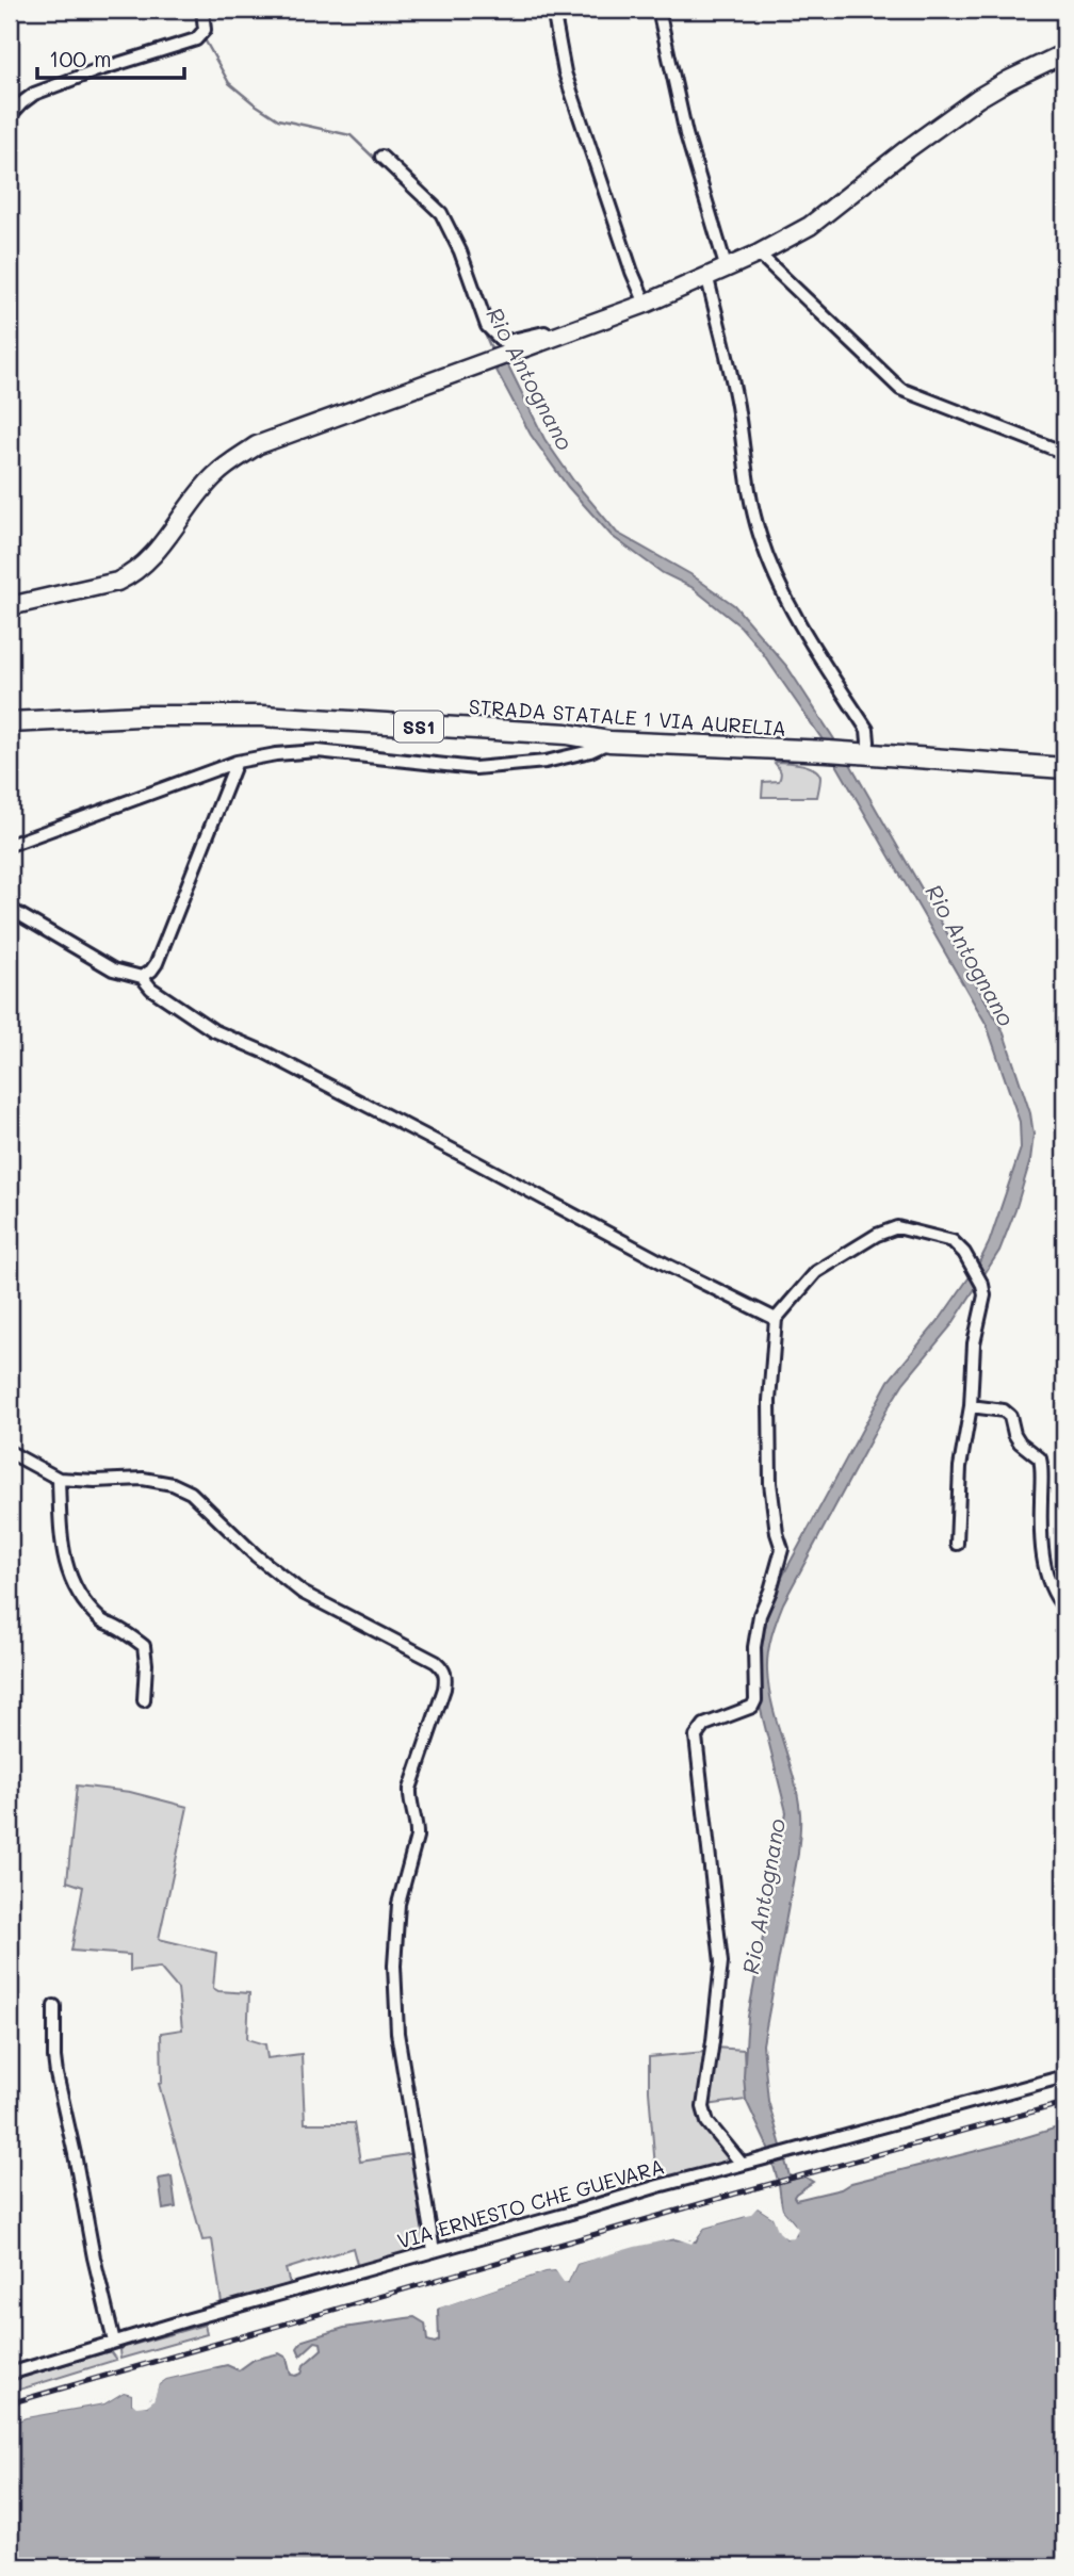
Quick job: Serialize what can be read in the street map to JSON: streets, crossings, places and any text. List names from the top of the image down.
{
  "streets": {
    "main road": ["STRADA STATALE 1 VIA AURELIA", "SS1"],
    "street": ["VIA ERNESTO CHE GUEVARA"]
  },
  "water": ["Rio Antognano"],
  "scale_bar": "100 m"
}
